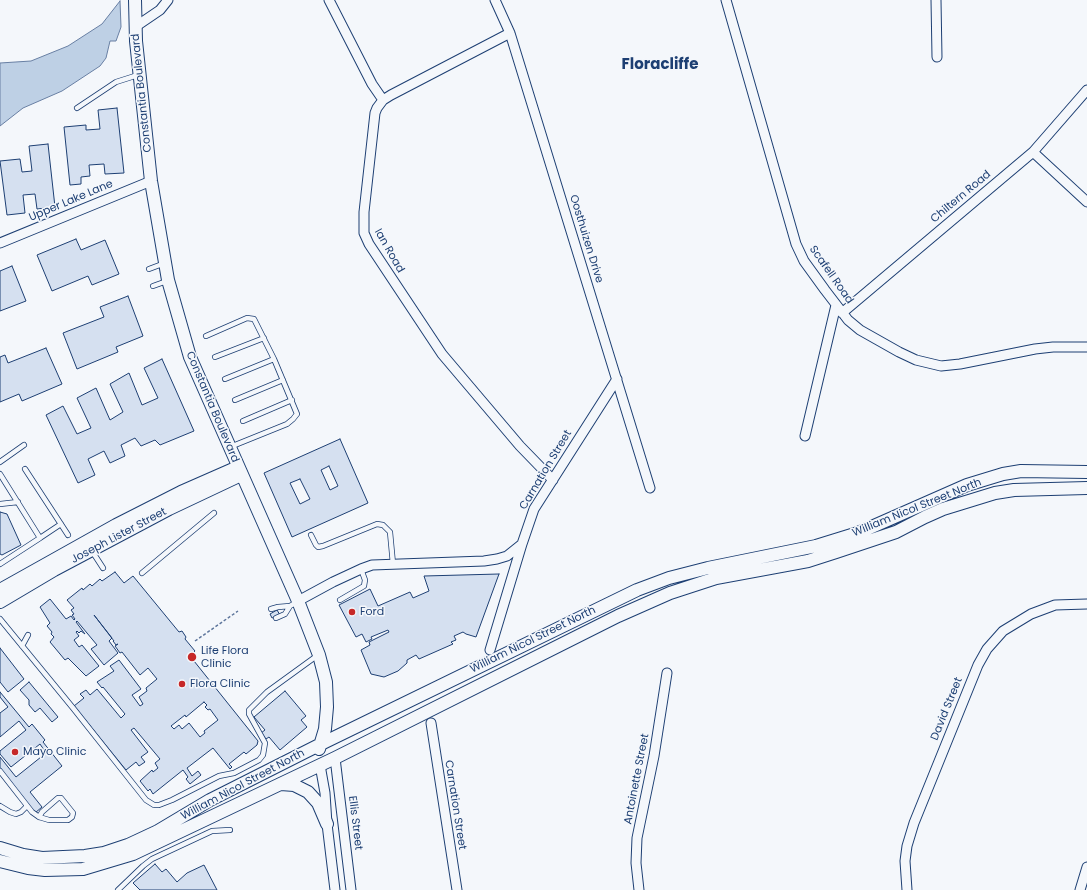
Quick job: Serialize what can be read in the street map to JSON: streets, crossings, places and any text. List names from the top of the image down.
{
  "streets": {
    "main road": ["Constantia Boulevard", "William Nicol Street North", "Joseph Lister Street"],
    "street": [
      "Chiltern Road",
      "Upper Lake Lane",
      "Oosthuizen Drive",
      "Ian Road",
      "Scafell Road",
      "Carnation Street",
      "David Street",
      "Antoinette Street",
      "Ellis Street"
    ]
  },
  "crossings": [
    ["Constantia Boulevard", "Upper Lake Lane"],
    ["Constantia Boulevard", "William Nicol Street North"],
    ["Constantia Boulevard", "Joseph Lister Street"],
    ["Chiltern Road", "Scafell Road"],
    ["Oosthuizen Drive", "Carnation Street"],
    ["Ian Road", "Carnation Street"],
    ["William Nicol Street North", "Ellis Street"]
  ],
  "districts": ["Floracliffe"],
  "places": [
    "Ford",
    "Life Flora Clinic",
    "Flora Clinic",
    "Mayo Clinic"
  ]
}
